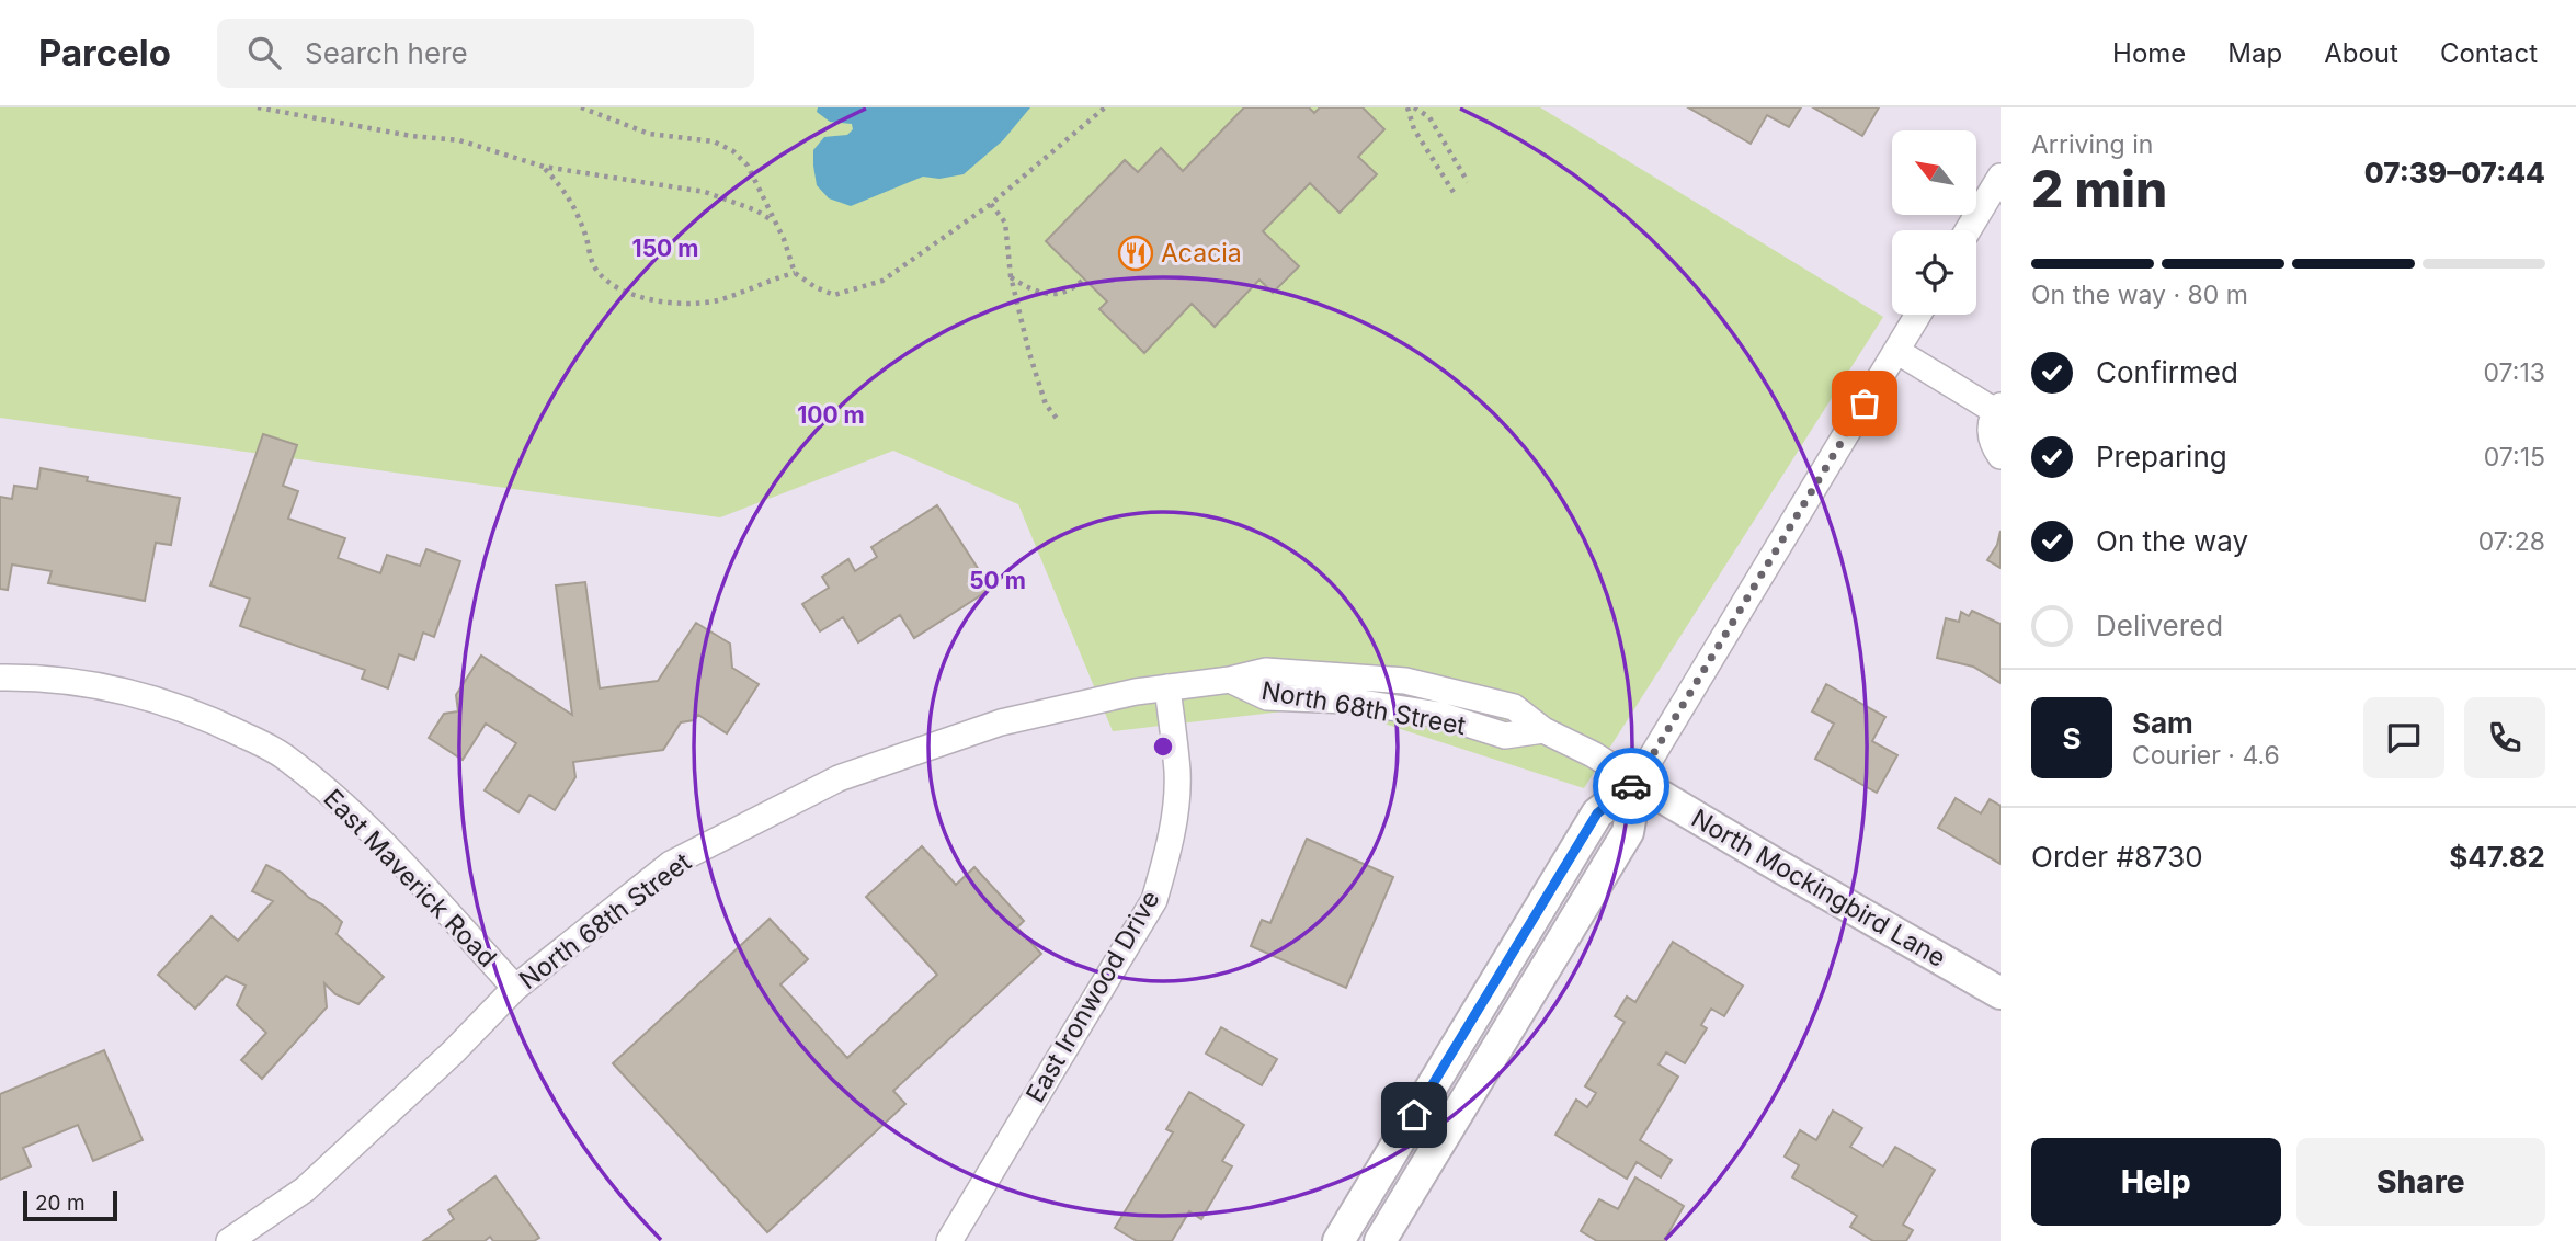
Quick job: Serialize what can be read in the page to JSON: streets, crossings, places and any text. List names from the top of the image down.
{
  "streets": {
    "street": [
      "North 68th Street",
      "East Maverick Road",
      "North Mockingbird Lane",
      "East Ironwood Drive"
    ]
  },
  "crossings": [
    ["North 68th Street", "East Maverick Road"],
    ["North 68th Street", "North Mockingbird Lane"],
    ["North 68th Street", "East Ironwood Drive"]
  ],
  "places": {
    "restaurant": ["Acacia"]
  },
  "scale_bar": "20 m",
  "north": "top left",
  "page": {
    "header": "Parcelo",
    "search": "Search here",
    "nav": [
      "Home",
      "Map",
      "About",
      "Contact"
    ],
    "heading": ["2 min", "Arriving in", "07:39–07:44"],
    "panel": [
      "Sam",
      "Courier · 4.6",
      "Order #8730",
      "$47.82"
    ],
    "bar": "On the way · 80 m",
    "list": [
      ["Confirmed", "07:13"],
      ["Preparing", "07:15"],
      ["On the way", "07:28"],
      "Delivered"
    ],
    "round": "S",
    "buttons": ["Help", "Share"],
    "scale": "20 m"
  },
  "rings": ["150 m", "100 m", "50 m"]
}
